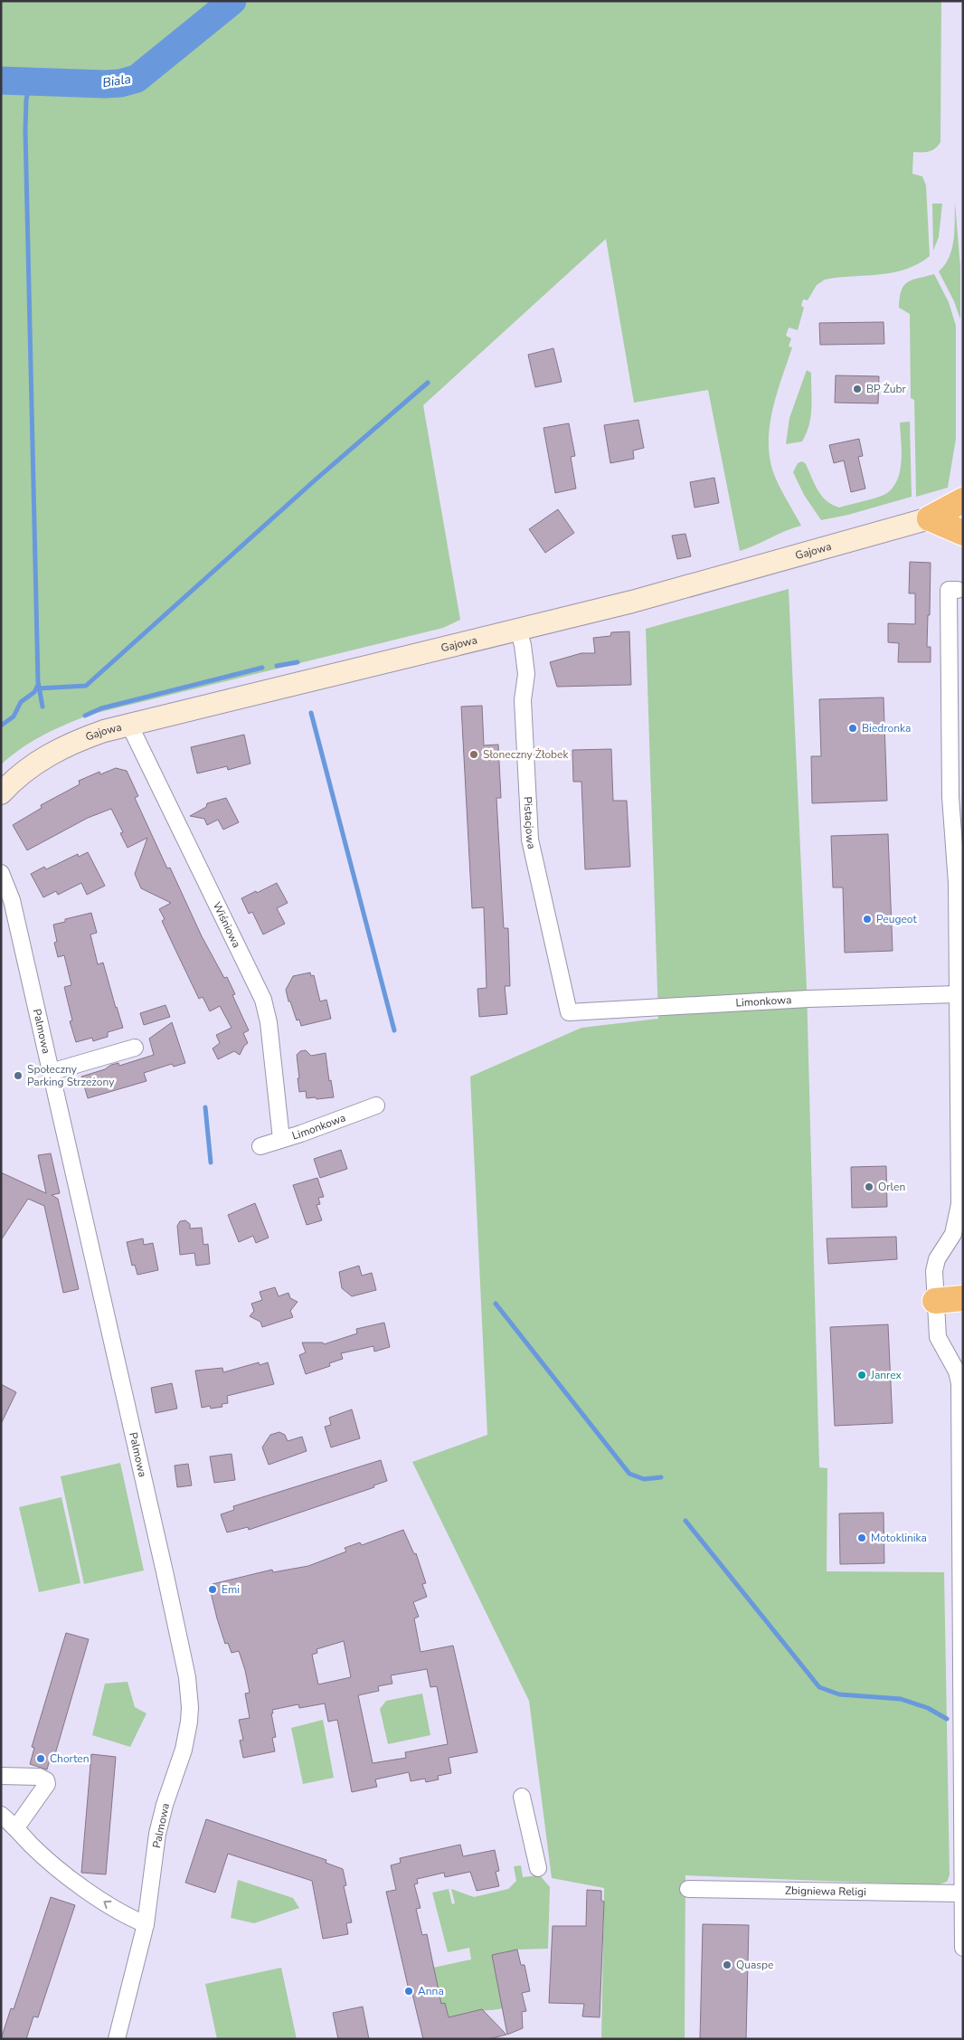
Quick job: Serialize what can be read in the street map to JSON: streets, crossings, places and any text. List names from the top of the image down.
{
  "streets": {
    "street": [
      "Gajowa",
      "Pistacjowa",
      "Wiśniowa",
      "Limonkowa",
      "Palmowa",
      "Zbigniewa Religi"
    ]
  },
  "crossings": [
    ["Gajowa", "Pistacjowa"],
    ["Gajowa", "Wiśniowa"],
    ["Pistacjowa", "Limonkowa"],
    ["Wiśniowa", "Limonkowa"]
  ],
  "water": ["Biala"],
  "places": [
    "BP Żubr",
    "Biedronka",
    "Słoneczny Żłobek",
    "Peugeot",
    "Społeczny Parking Strzeżony",
    "Orlen",
    "Janrex",
    "Motoklinika",
    "Emi",
    "Chorten",
    "Quaspe",
    "Anna"
  ]
}
